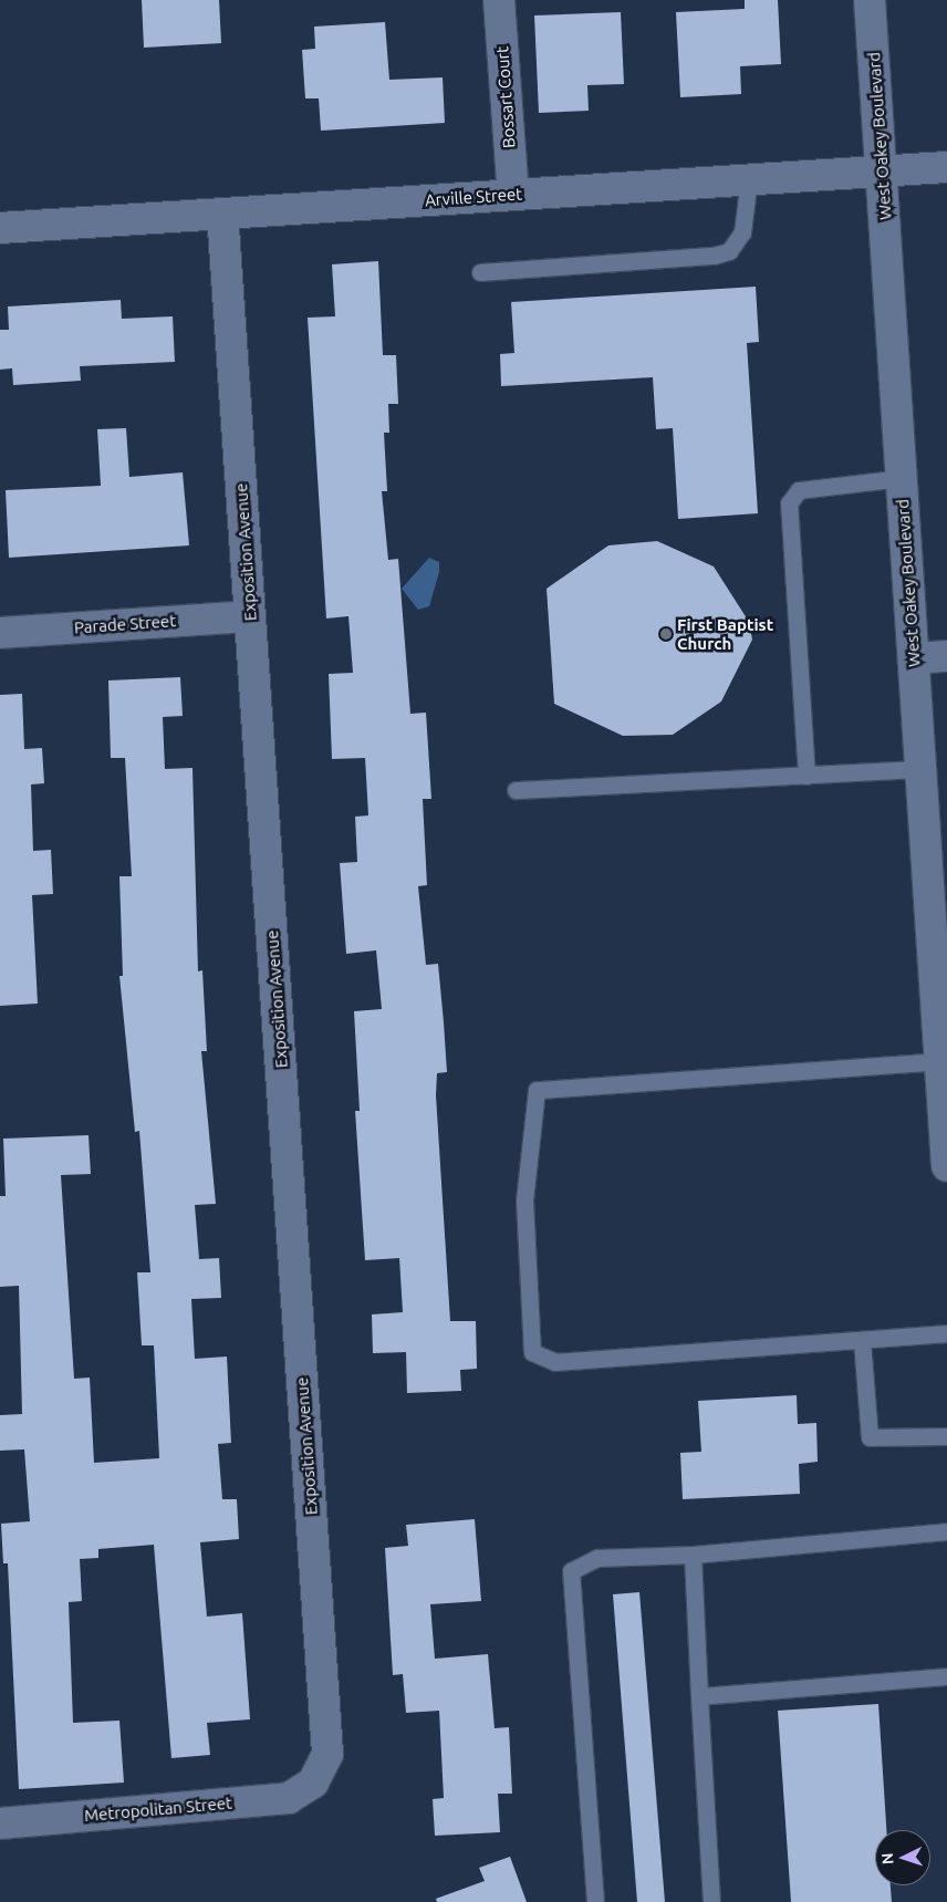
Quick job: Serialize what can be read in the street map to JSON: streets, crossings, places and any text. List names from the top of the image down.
{
  "streets": {
    "street": [
      "Bossart Court",
      "West Oakey Boulevard",
      "Arville Street",
      "Exposition Avenue",
      "Parade Street",
      "Metropolitan Street"
    ]
  },
  "crossings": [
    ["Bossart Court", "Arville Street"],
    ["West Oakey Boulevard", "Arville Street"],
    ["Arville Street", "Exposition Avenue"],
    ["Exposition Avenue", "Parade Street"],
    ["Exposition Avenue", "Metropolitan Street"]
  ],
  "places": ["First Baptist Church"],
  "north": "left"
}
